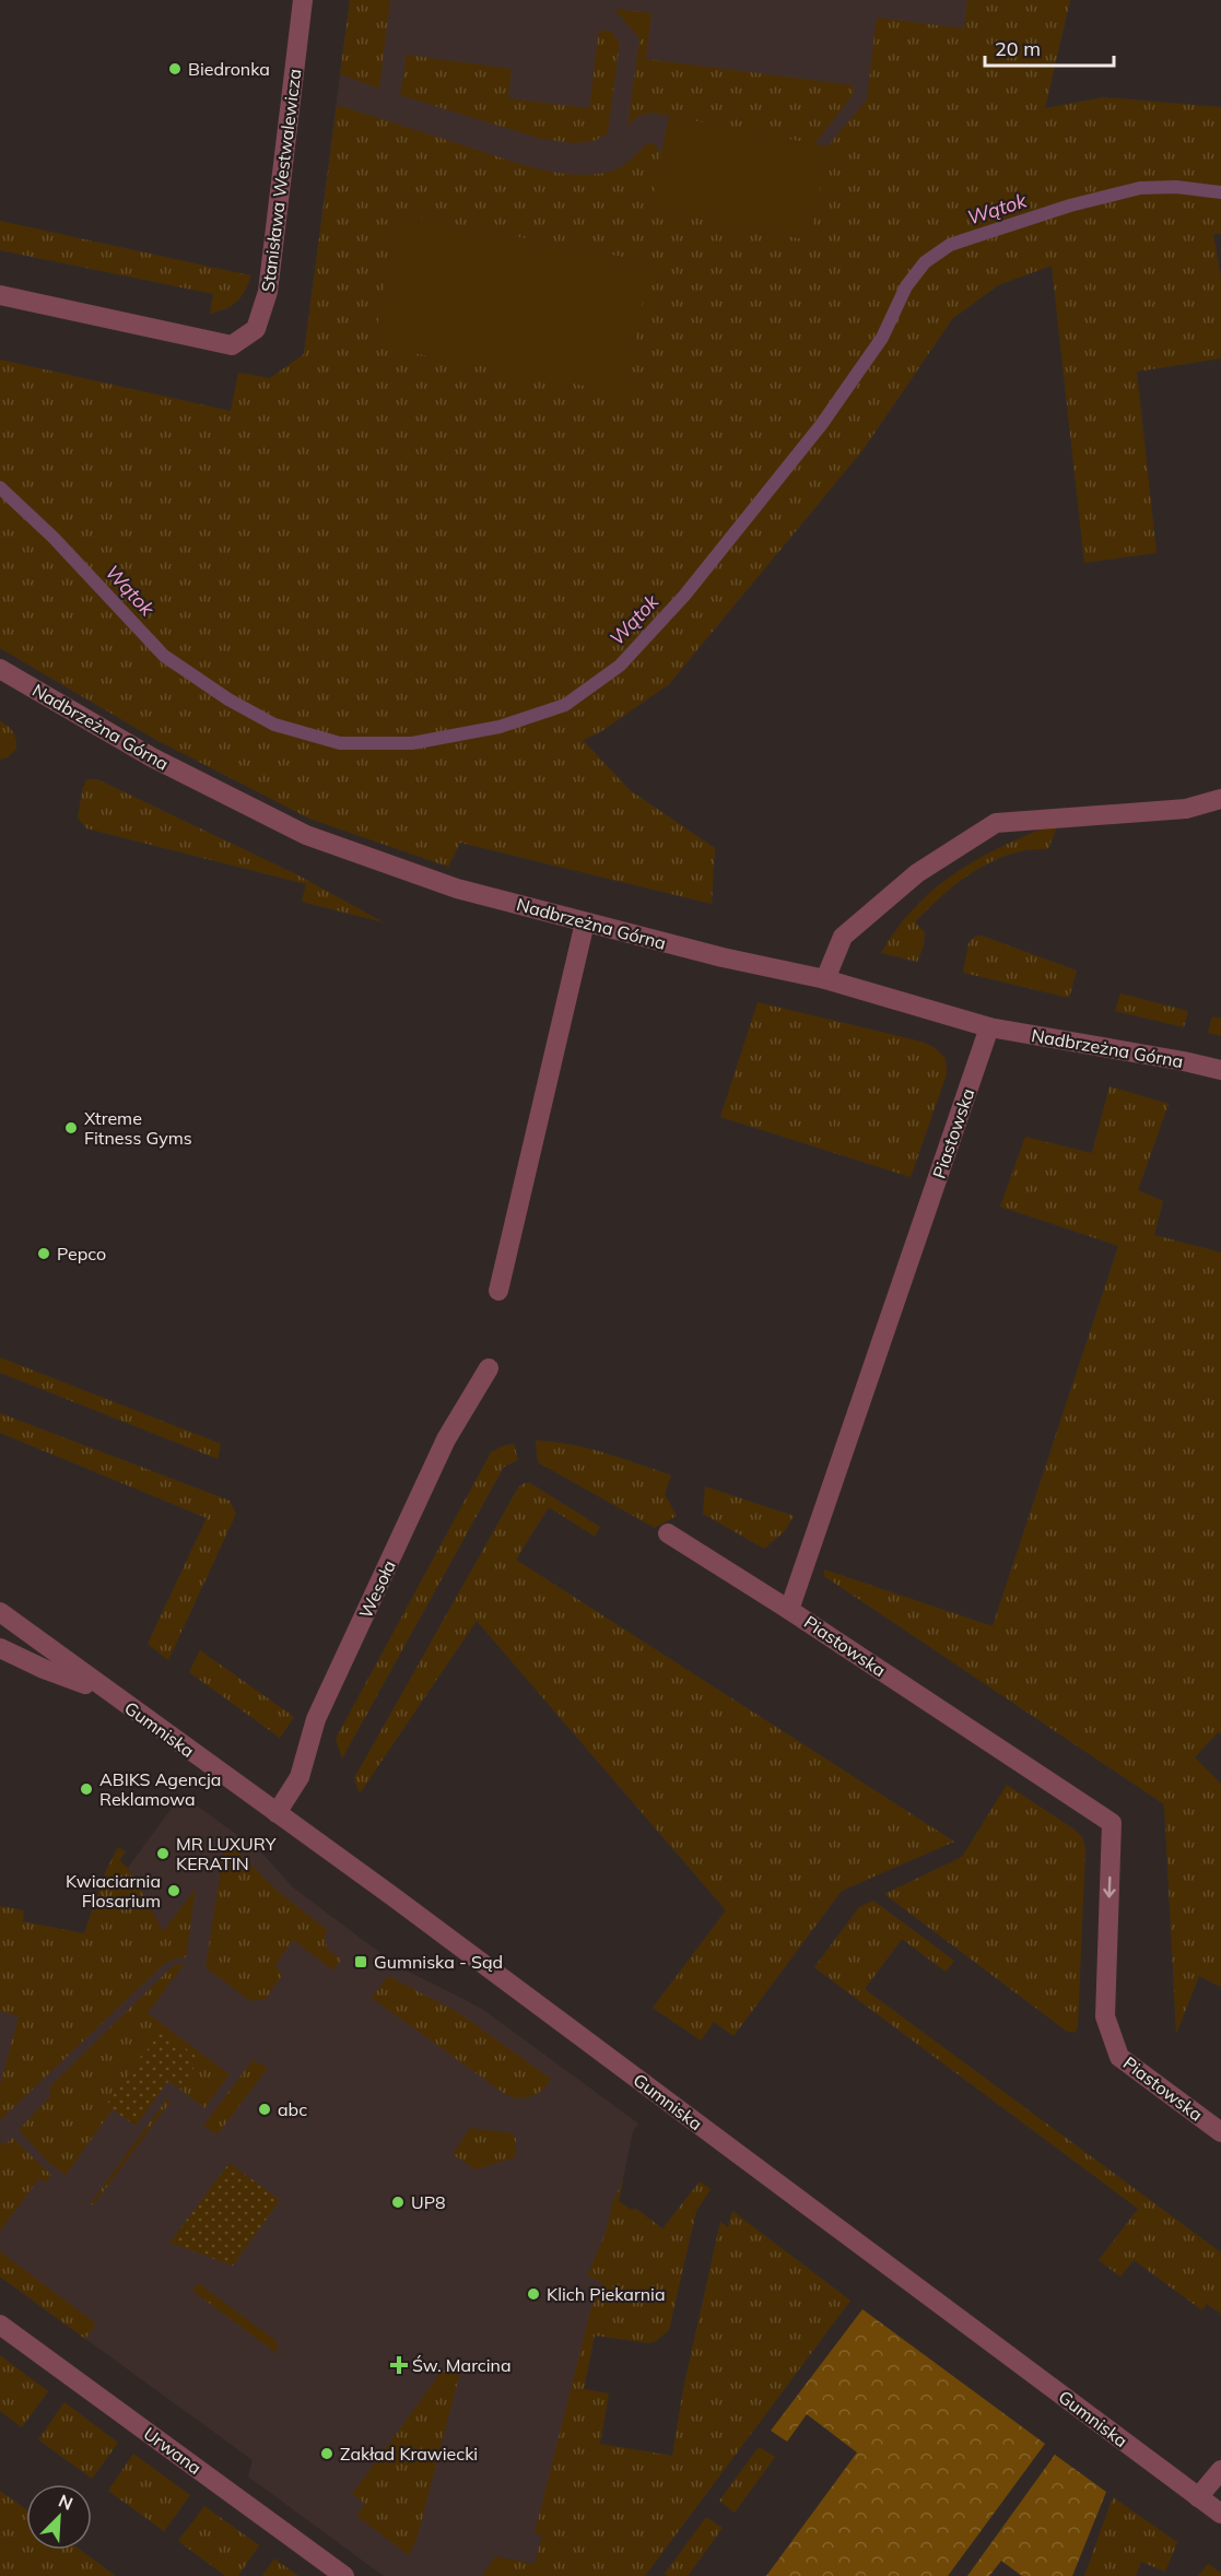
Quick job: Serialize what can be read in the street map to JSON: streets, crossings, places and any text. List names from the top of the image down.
{
  "streets": {
    "street": [
      "Stanisława Westwalewicza",
      "Nadbrzeżna Górna",
      "Piastowska",
      "Wesoła",
      "Gumniska",
      "Urwana"
    ]
  },
  "crossings": [
    ["Nadbrzeżna Górna", "Piastowska"],
    ["Wesoła", "Gumniska"]
  ],
  "one_way": ["Piastowska"],
  "water": ["Wątok"],
  "places": {
    "other": [
      "Biedronka",
      "Xtreme Fitness Gyms",
      "Pepco",
      "ABIKS Agencja Reklamowa",
      "MR LUXURY KERATIN",
      "Kwiaciarnia Flosarium",
      "abc",
      "UP8",
      "Klich Piekarnia",
      "Zakład Krawiecki"
    ],
    "transit": ["Gumniska - Sąd"],
    "health": ["Św. Marcina"]
  },
  "scale_bar": "20 m",
  "north": "top right"
}
